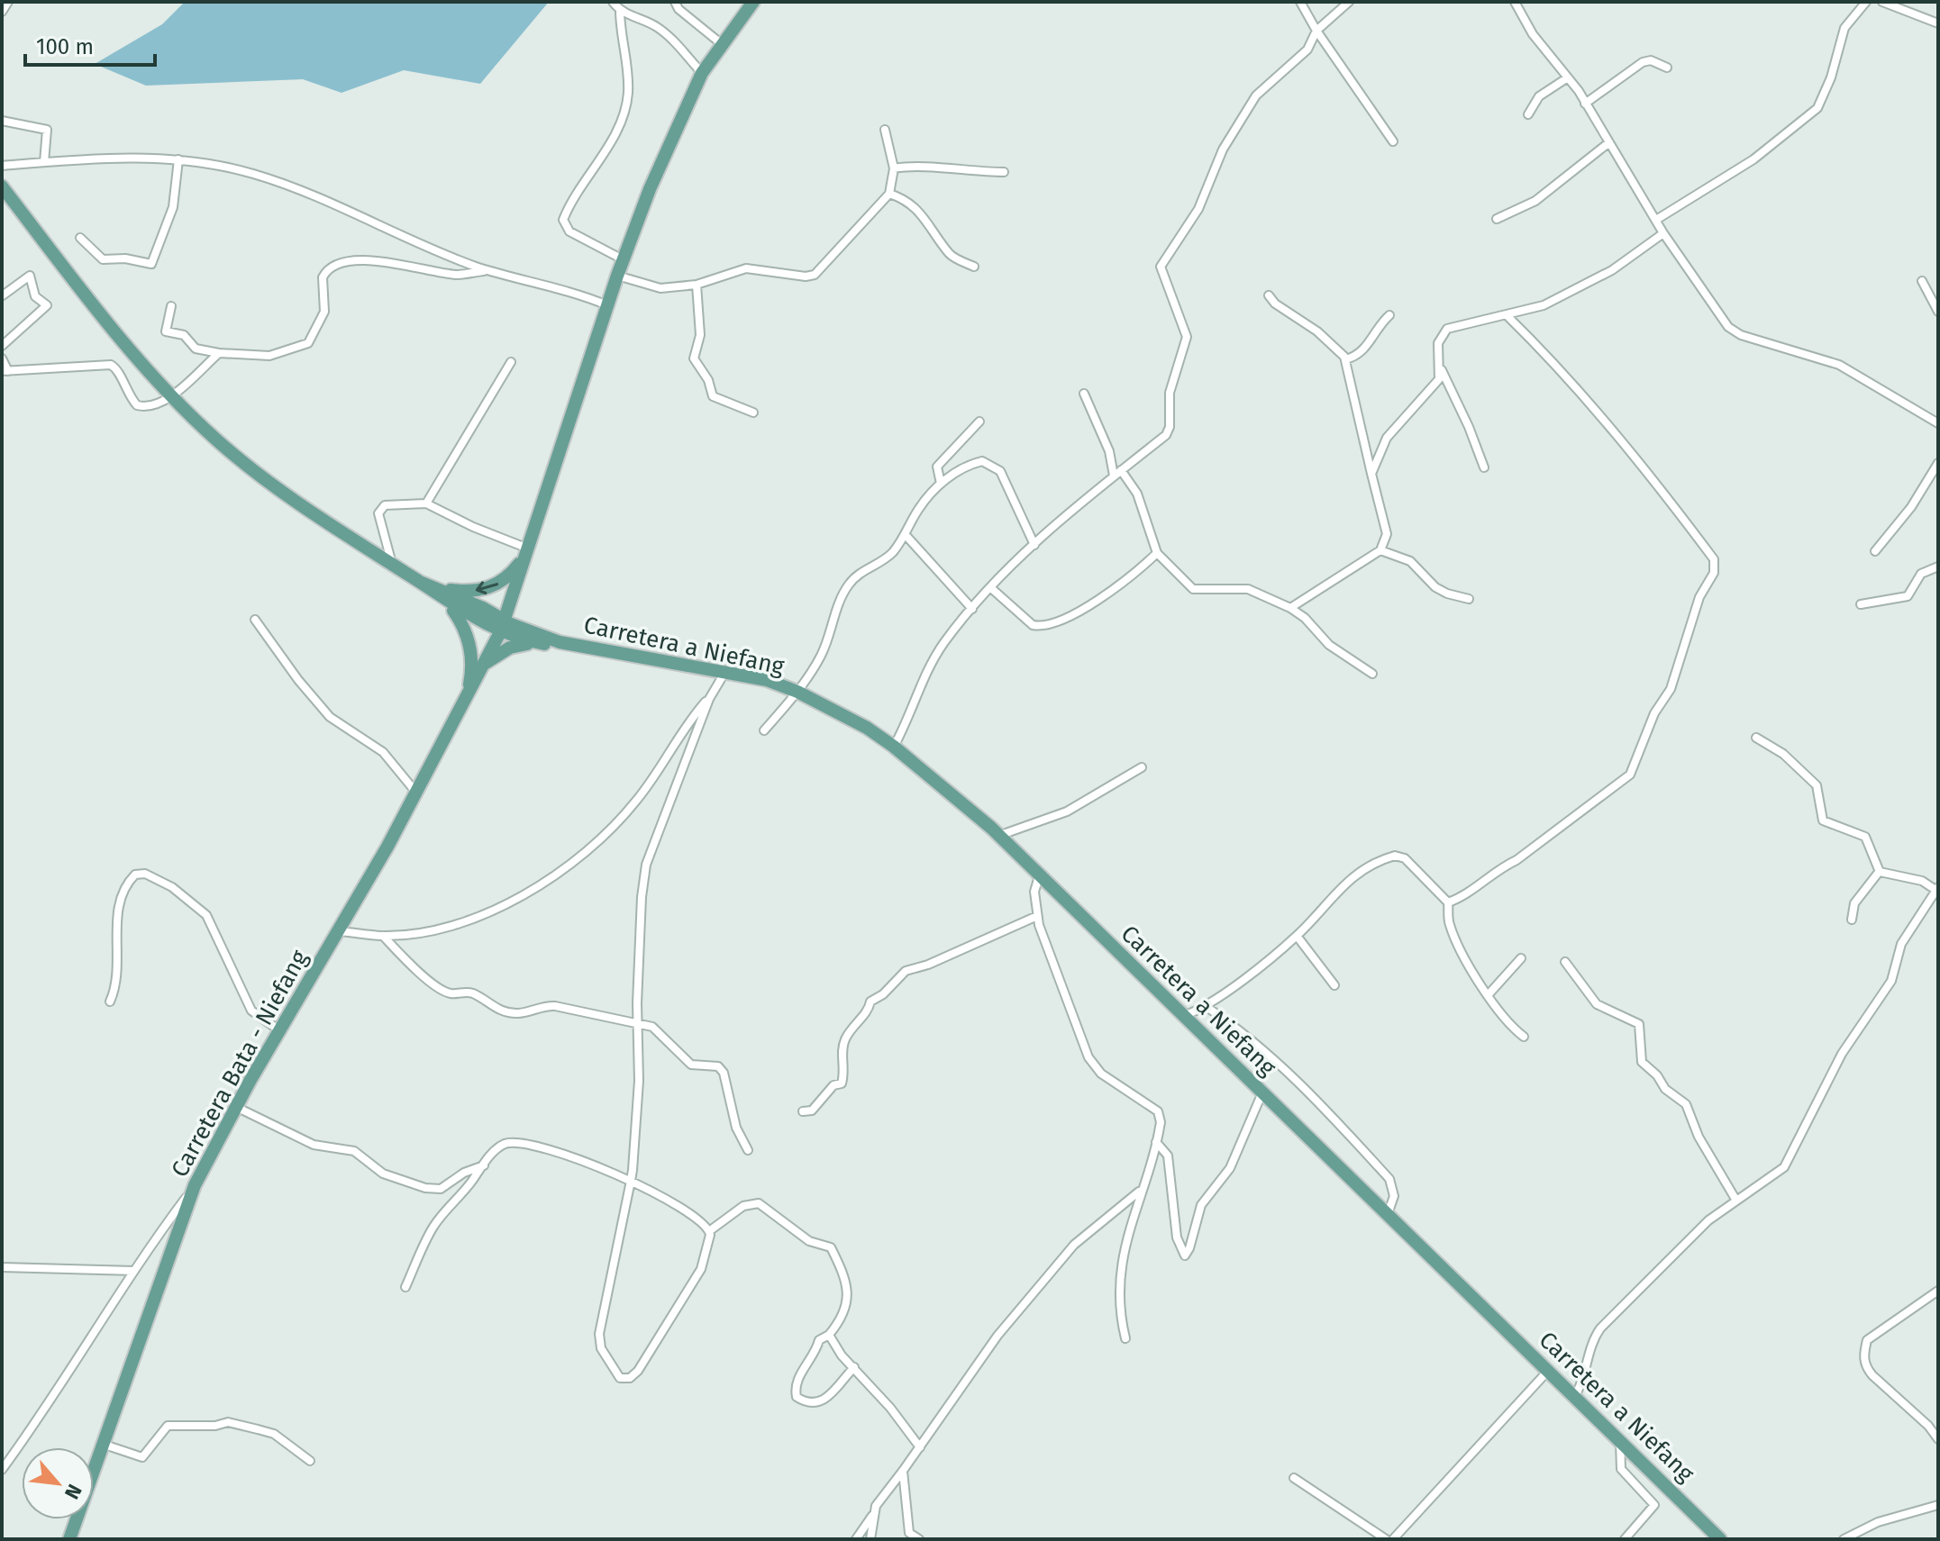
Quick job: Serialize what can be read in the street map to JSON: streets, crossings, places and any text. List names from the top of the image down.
{
  "streets": {
    "main road": ["Carretera a Niefang", "Carretera Bata - Niefang"]
  },
  "scale_bar": "100 m",
  "north": "bottom right"
}
